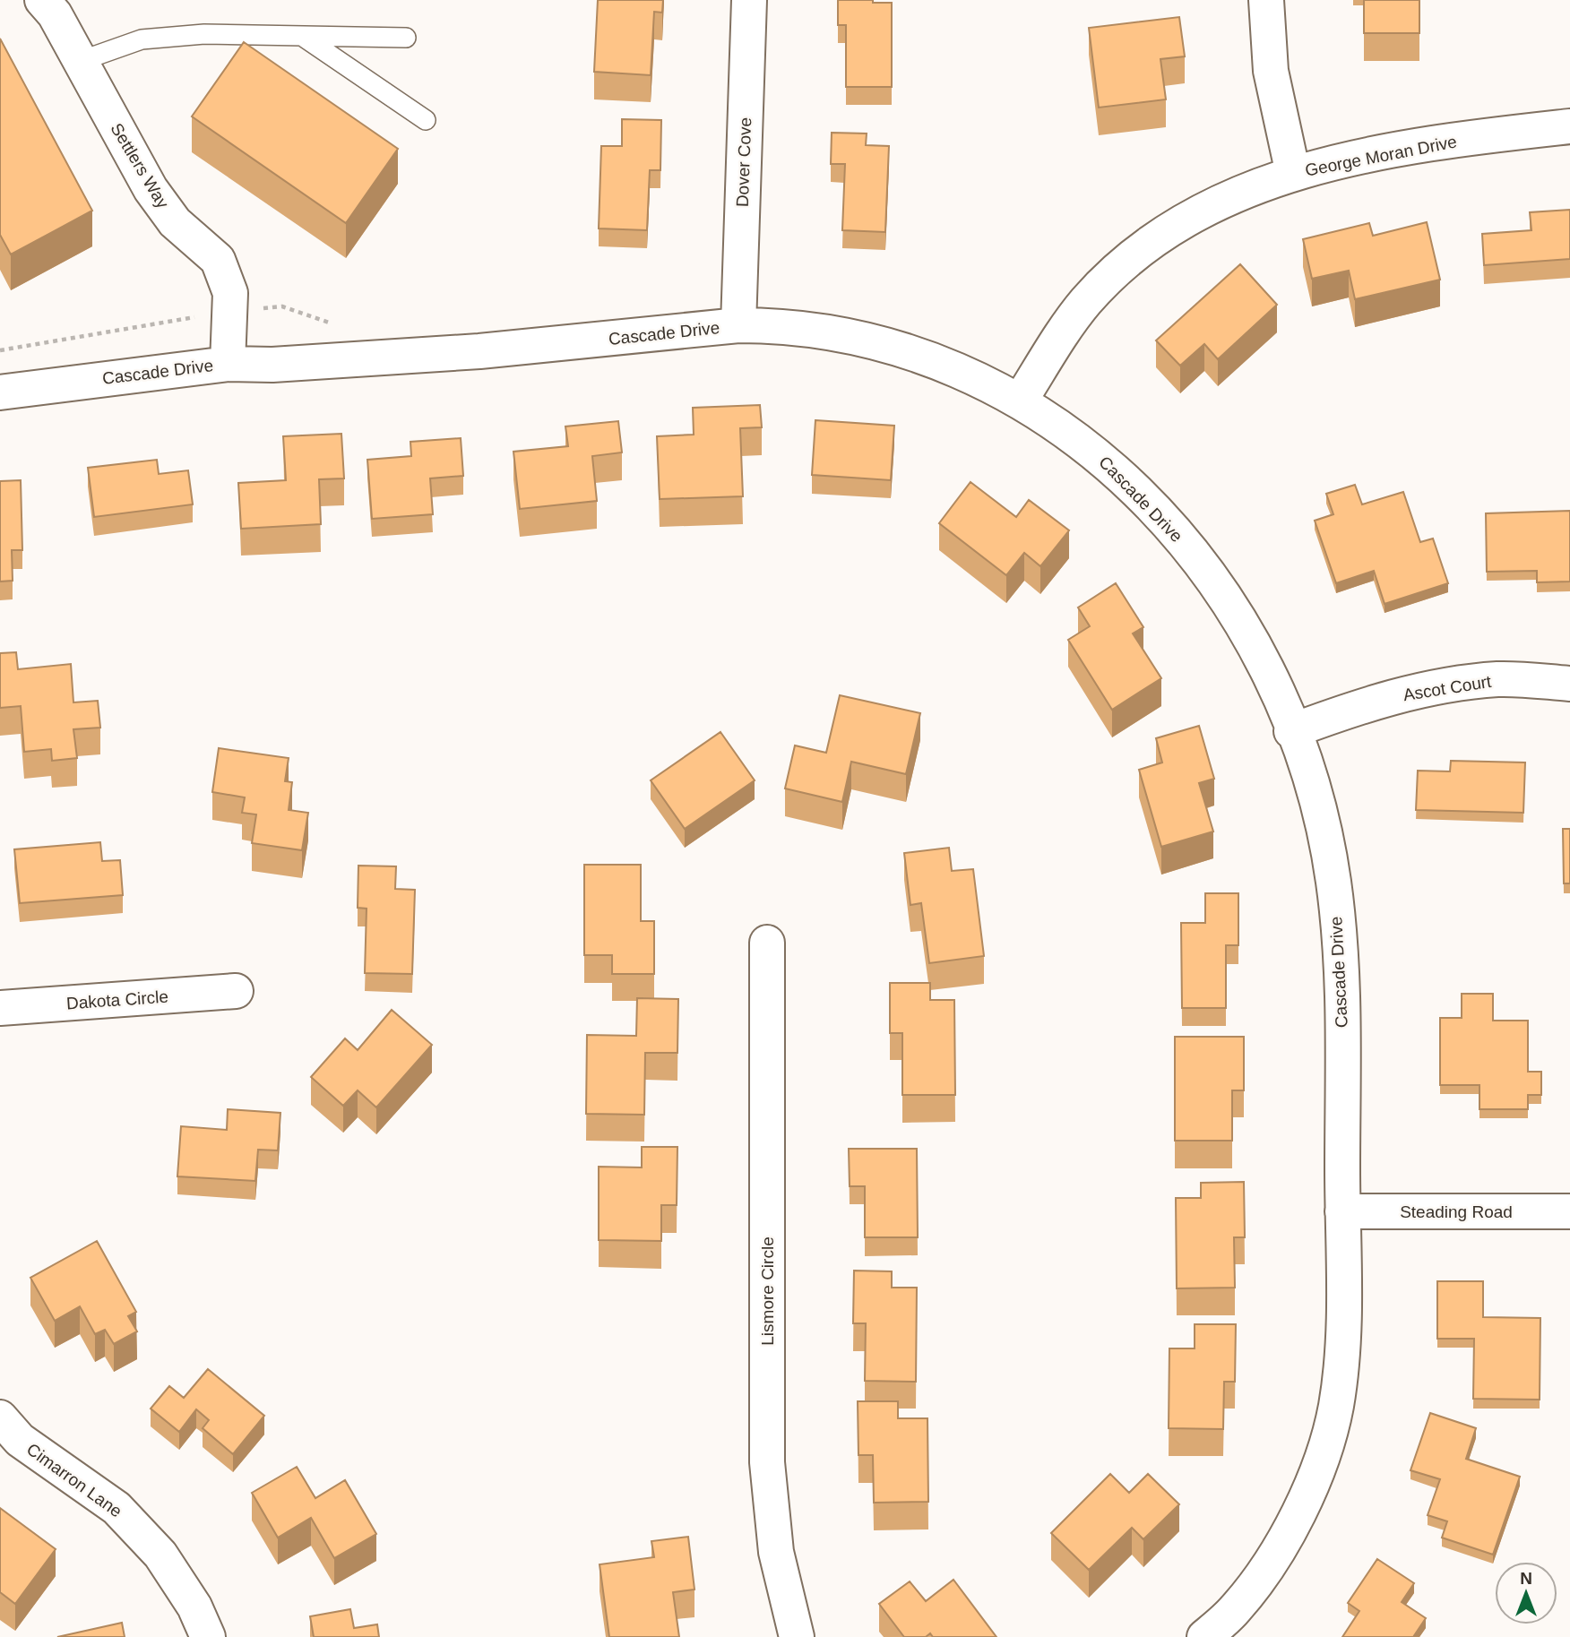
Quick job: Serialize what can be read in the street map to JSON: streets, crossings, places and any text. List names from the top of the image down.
{
  "streets": {
    "street": [
      "George Moran Drive",
      "Dover Cove",
      "Settlers Way",
      "Cascade Drive",
      "Ascot Court",
      "Dakota Circle",
      "Steading Road",
      "Lismore Circle",
      "Cimarron Lane"
    ]
  },
  "crossings": [
    ["George Moran Drive", "Cascade Drive"],
    ["Dover Cove", "Cascade Drive"],
    ["Settlers Way", "Cascade Drive"],
    ["Cascade Drive", "Ascot Court"],
    ["Cascade Drive", "Steading Road"]
  ],
  "north": "top"
}
